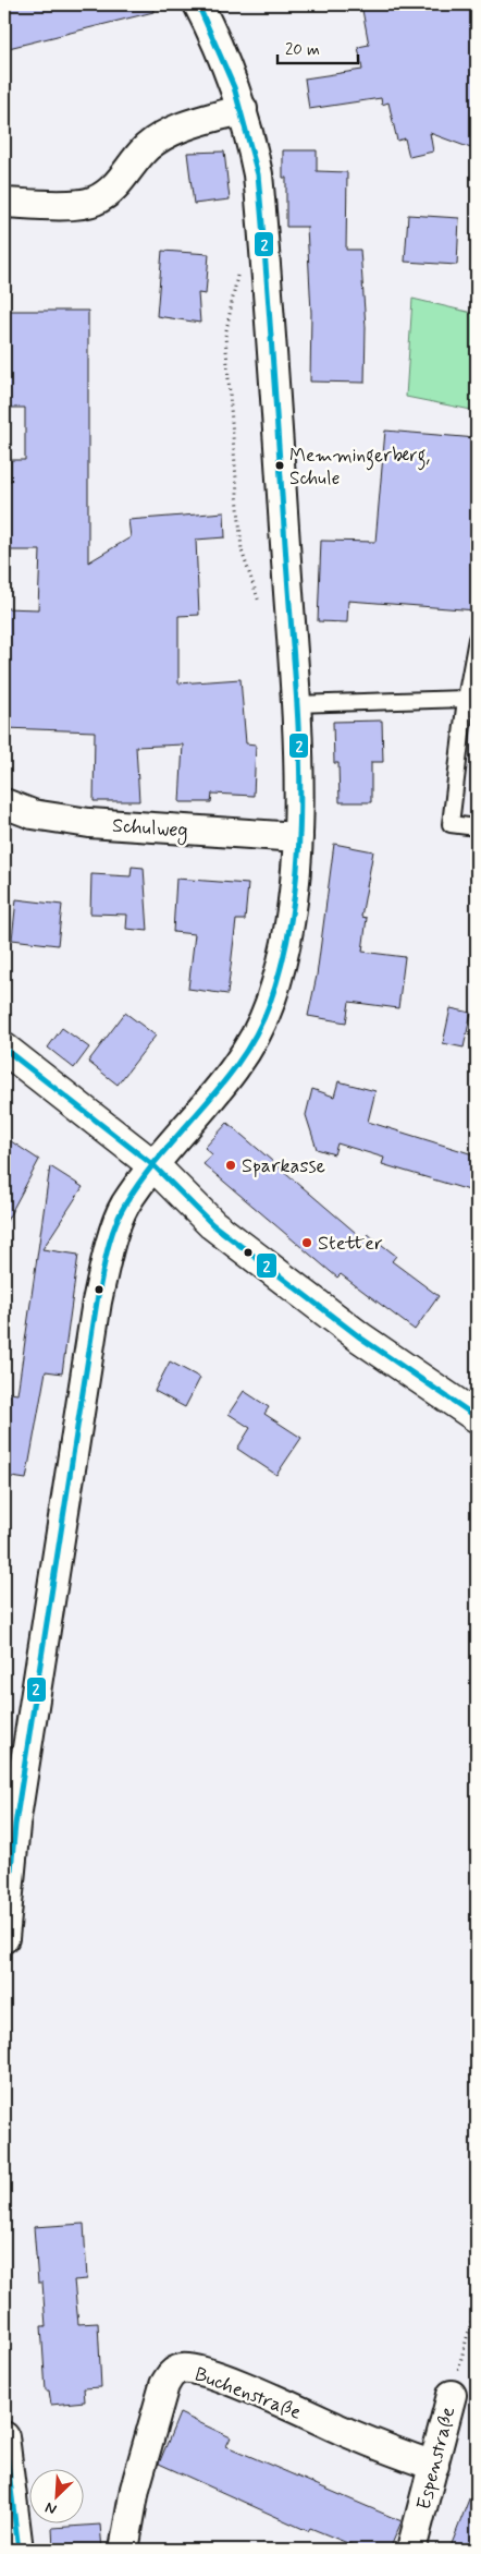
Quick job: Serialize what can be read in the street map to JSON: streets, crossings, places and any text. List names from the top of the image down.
{
  "streets": {
    "street": ["Schulweg", "Buchenstraße", "Espenstraße"]
  },
  "crossings": [
    ["Buchenstraße", "Espenstraße"]
  ],
  "places": ["Memmingerberg, Schule", "Sparkasse", "Stetter"],
  "lines": ["transit line 2"],
  "scale_bar": "20 m",
  "north": "bottom left"
}
